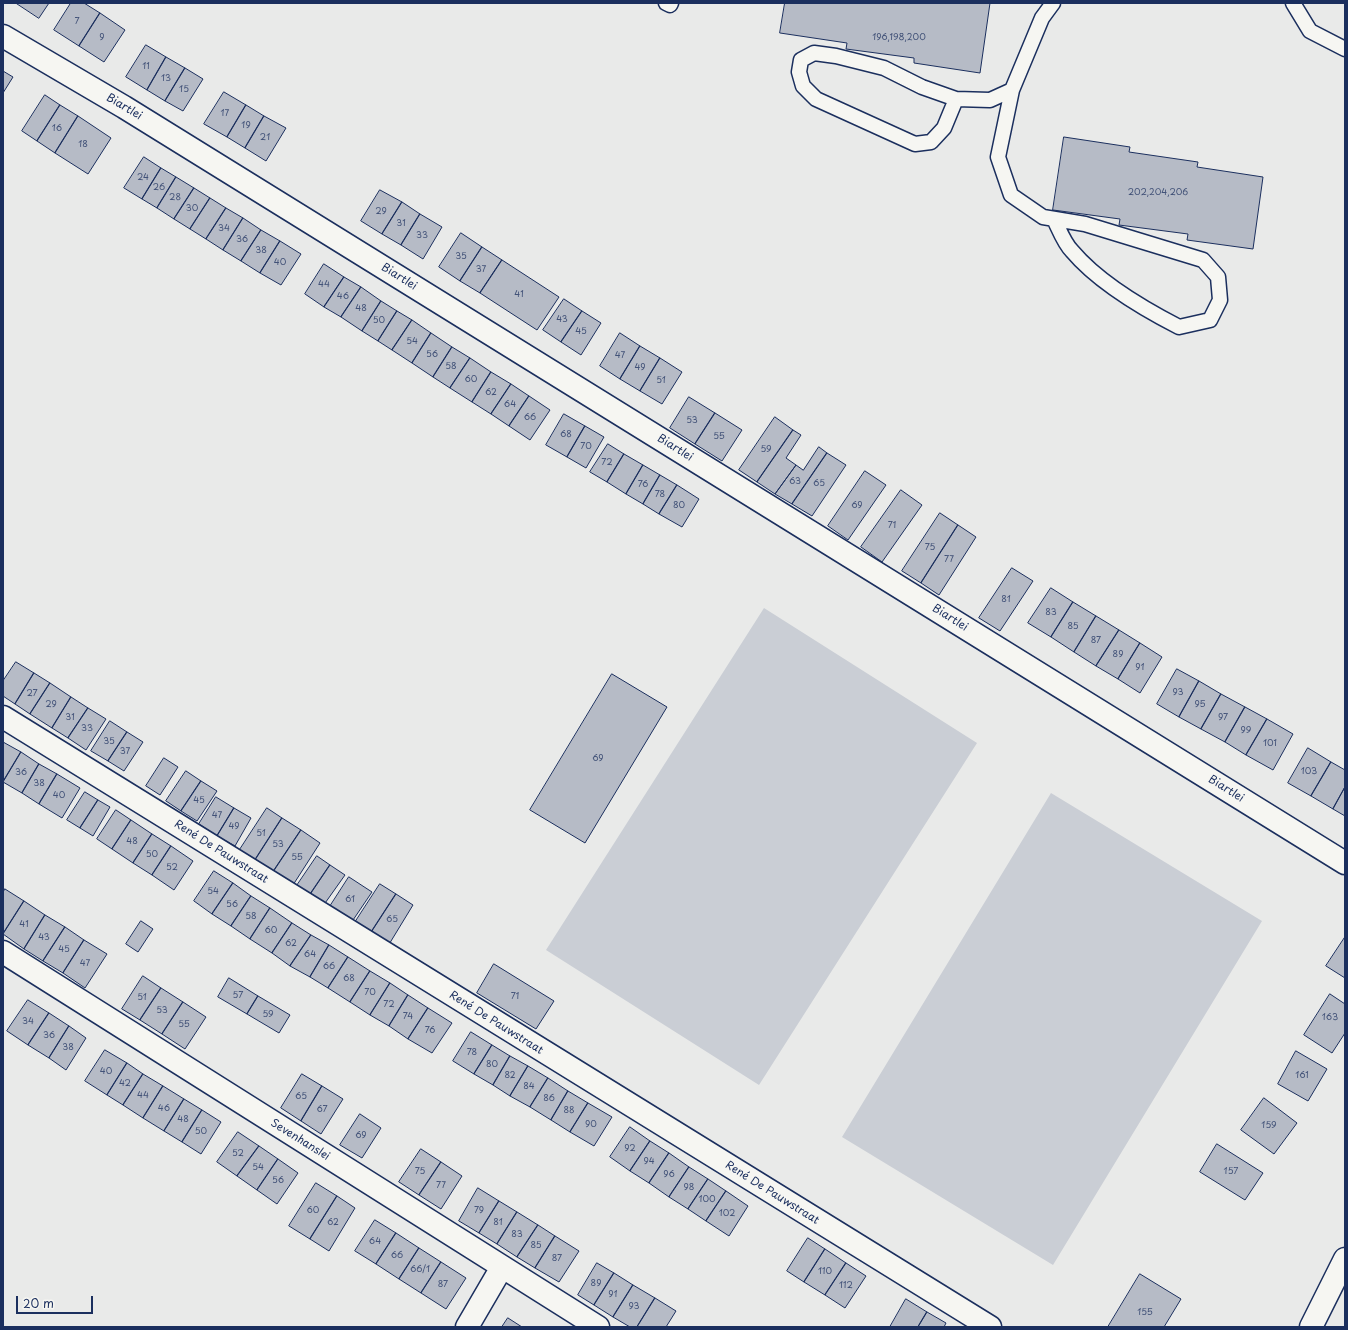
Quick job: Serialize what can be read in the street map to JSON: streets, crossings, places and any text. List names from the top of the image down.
{
  "streets": {
    "street": ["Biartlei", "René De Pauwstraat", "Sevenhanslei"]
  },
  "house_numbers": [
    "7",
    "9",
    "196,198,200",
    "11",
    "13",
    "15",
    "17",
    "19",
    "16",
    "21",
    "18",
    "24",
    "26",
    "202,204,206",
    "28",
    "30",
    "29",
    "31",
    "34",
    "33",
    "36",
    "38",
    "35",
    "40",
    "37",
    "44",
    "41",
    "46",
    "48",
    "43",
    "50",
    "45",
    "54",
    "56",
    "47",
    "58",
    "49",
    "60",
    "51",
    "62",
    "64",
    "66",
    "53",
    "68",
    "55",
    "70",
    "59",
    "72",
    "63",
    "65",
    "76",
    "78",
    "80",
    "69",
    "71",
    "75",
    "77",
    "81",
    "83",
    "85",
    "87",
    "89",
    "91",
    "93",
    "27",
    "29",
    "95",
    "31",
    "97",
    "33",
    "99",
    "35",
    "101",
    "37",
    "69",
    "103",
    "36",
    "38",
    "40",
    "45",
    "47",
    "49",
    "51",
    "48",
    "53",
    "50",
    "55",
    "52",
    "54",
    "61",
    "56",
    "58",
    "65",
    "41",
    "60",
    "43",
    "62",
    "45",
    "64",
    "47",
    "66",
    "68",
    "70",
    "57",
    "71",
    "51",
    "72",
    "53",
    "59",
    "74",
    "163",
    "34",
    "55",
    "76",
    "36",
    "38",
    "78",
    "80",
    "40",
    "82",
    "161",
    "42",
    "84",
    "44",
    "65",
    "86",
    "46",
    "67",
    "88",
    "48",
    "90",
    "159",
    "50",
    "69",
    "92",
    "52",
    "94",
    "54",
    "75",
    "157",
    "96",
    "56",
    "77",
    "98",
    "100",
    "60",
    "79",
    "102",
    "62",
    "81",
    "83",
    "64",
    "85",
    "66",
    "87",
    "66/1",
    "110",
    "89",
    "87",
    "112",
    "91",
    "93",
    "155"
  ],
  "scale_bar": "20 m"
}
